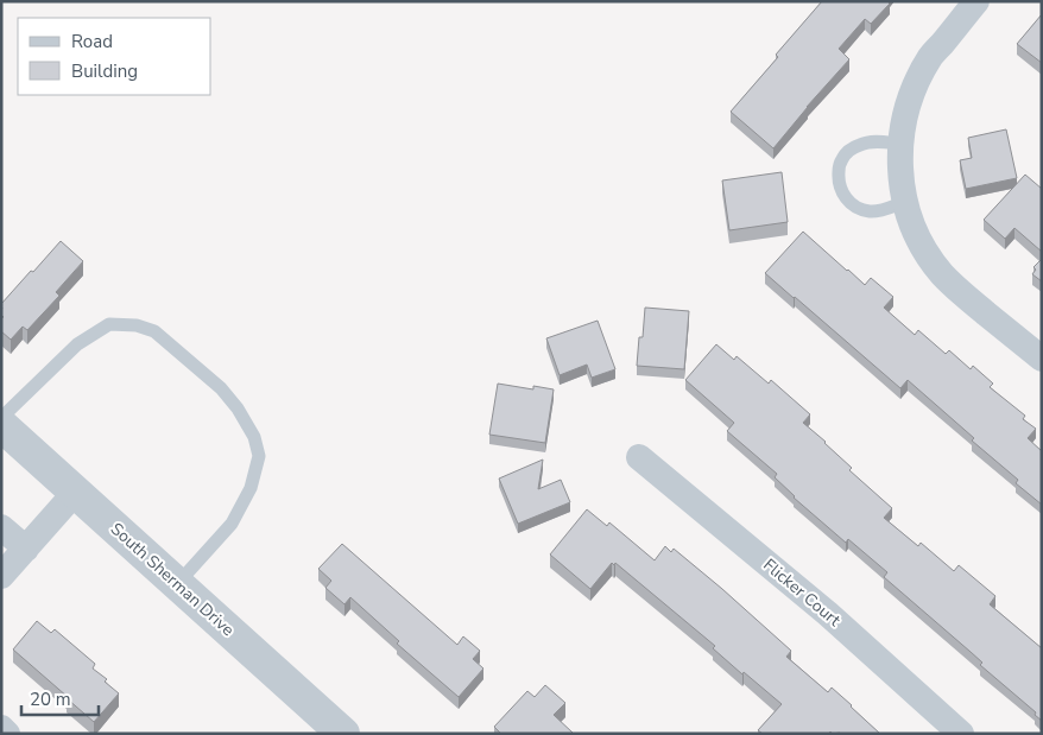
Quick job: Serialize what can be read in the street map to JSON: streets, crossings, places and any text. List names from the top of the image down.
{
  "streets": {
    "street": ["South Sherman Drive", "Flicker Court"]
  },
  "legend": ["Road", "Building"],
  "scale_bar": "20 m"
}
